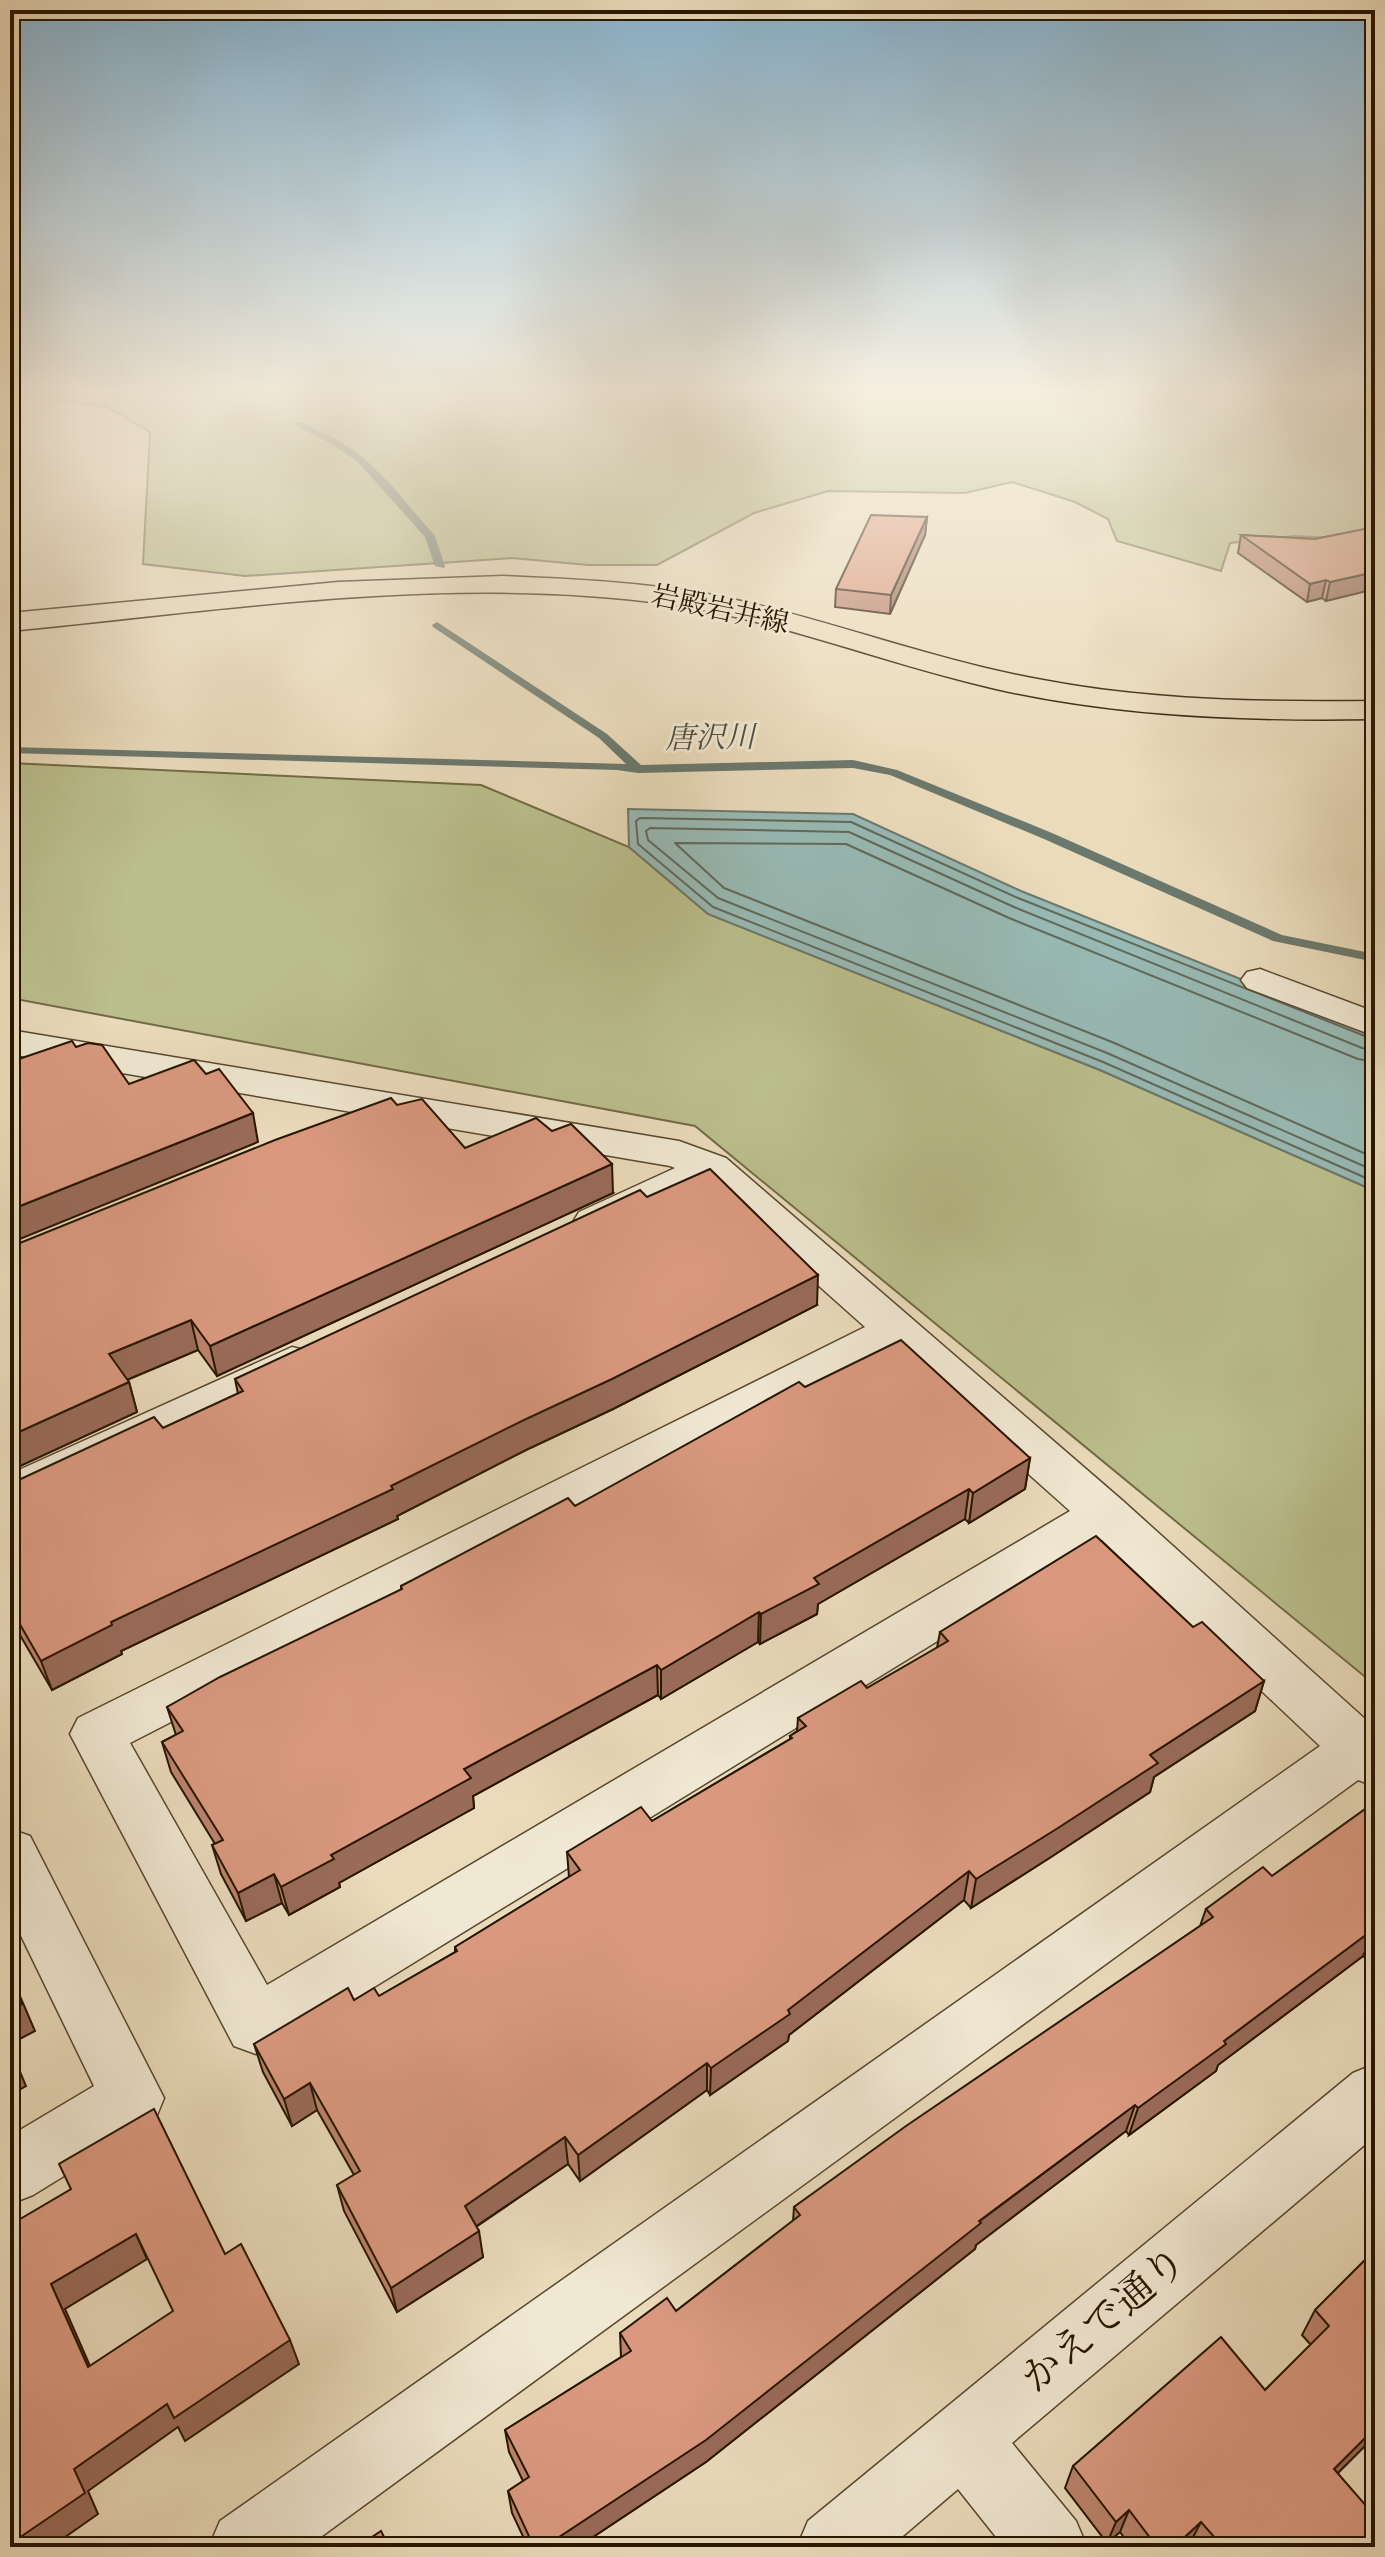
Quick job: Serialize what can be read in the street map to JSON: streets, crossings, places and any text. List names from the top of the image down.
{
  "streets": {
    "main road": ["岩殿岩井線"],
    "street": ["かえで通り"]
  },
  "water": ["唐沢川"]
}
